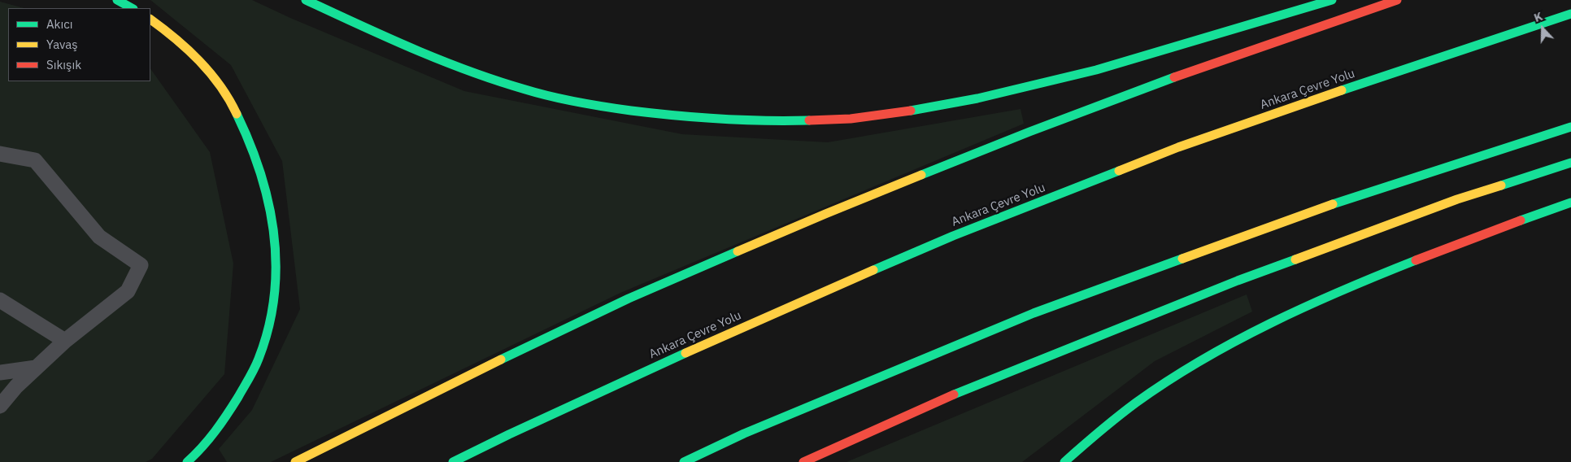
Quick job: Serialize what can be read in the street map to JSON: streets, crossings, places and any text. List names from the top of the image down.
{
  "streets": {
    "highway": ["Ankara Çevre Yolu"]
  },
  "legend": ["Akıcı", "Yavaş", "Sıkışık"],
  "north": "top"
}
